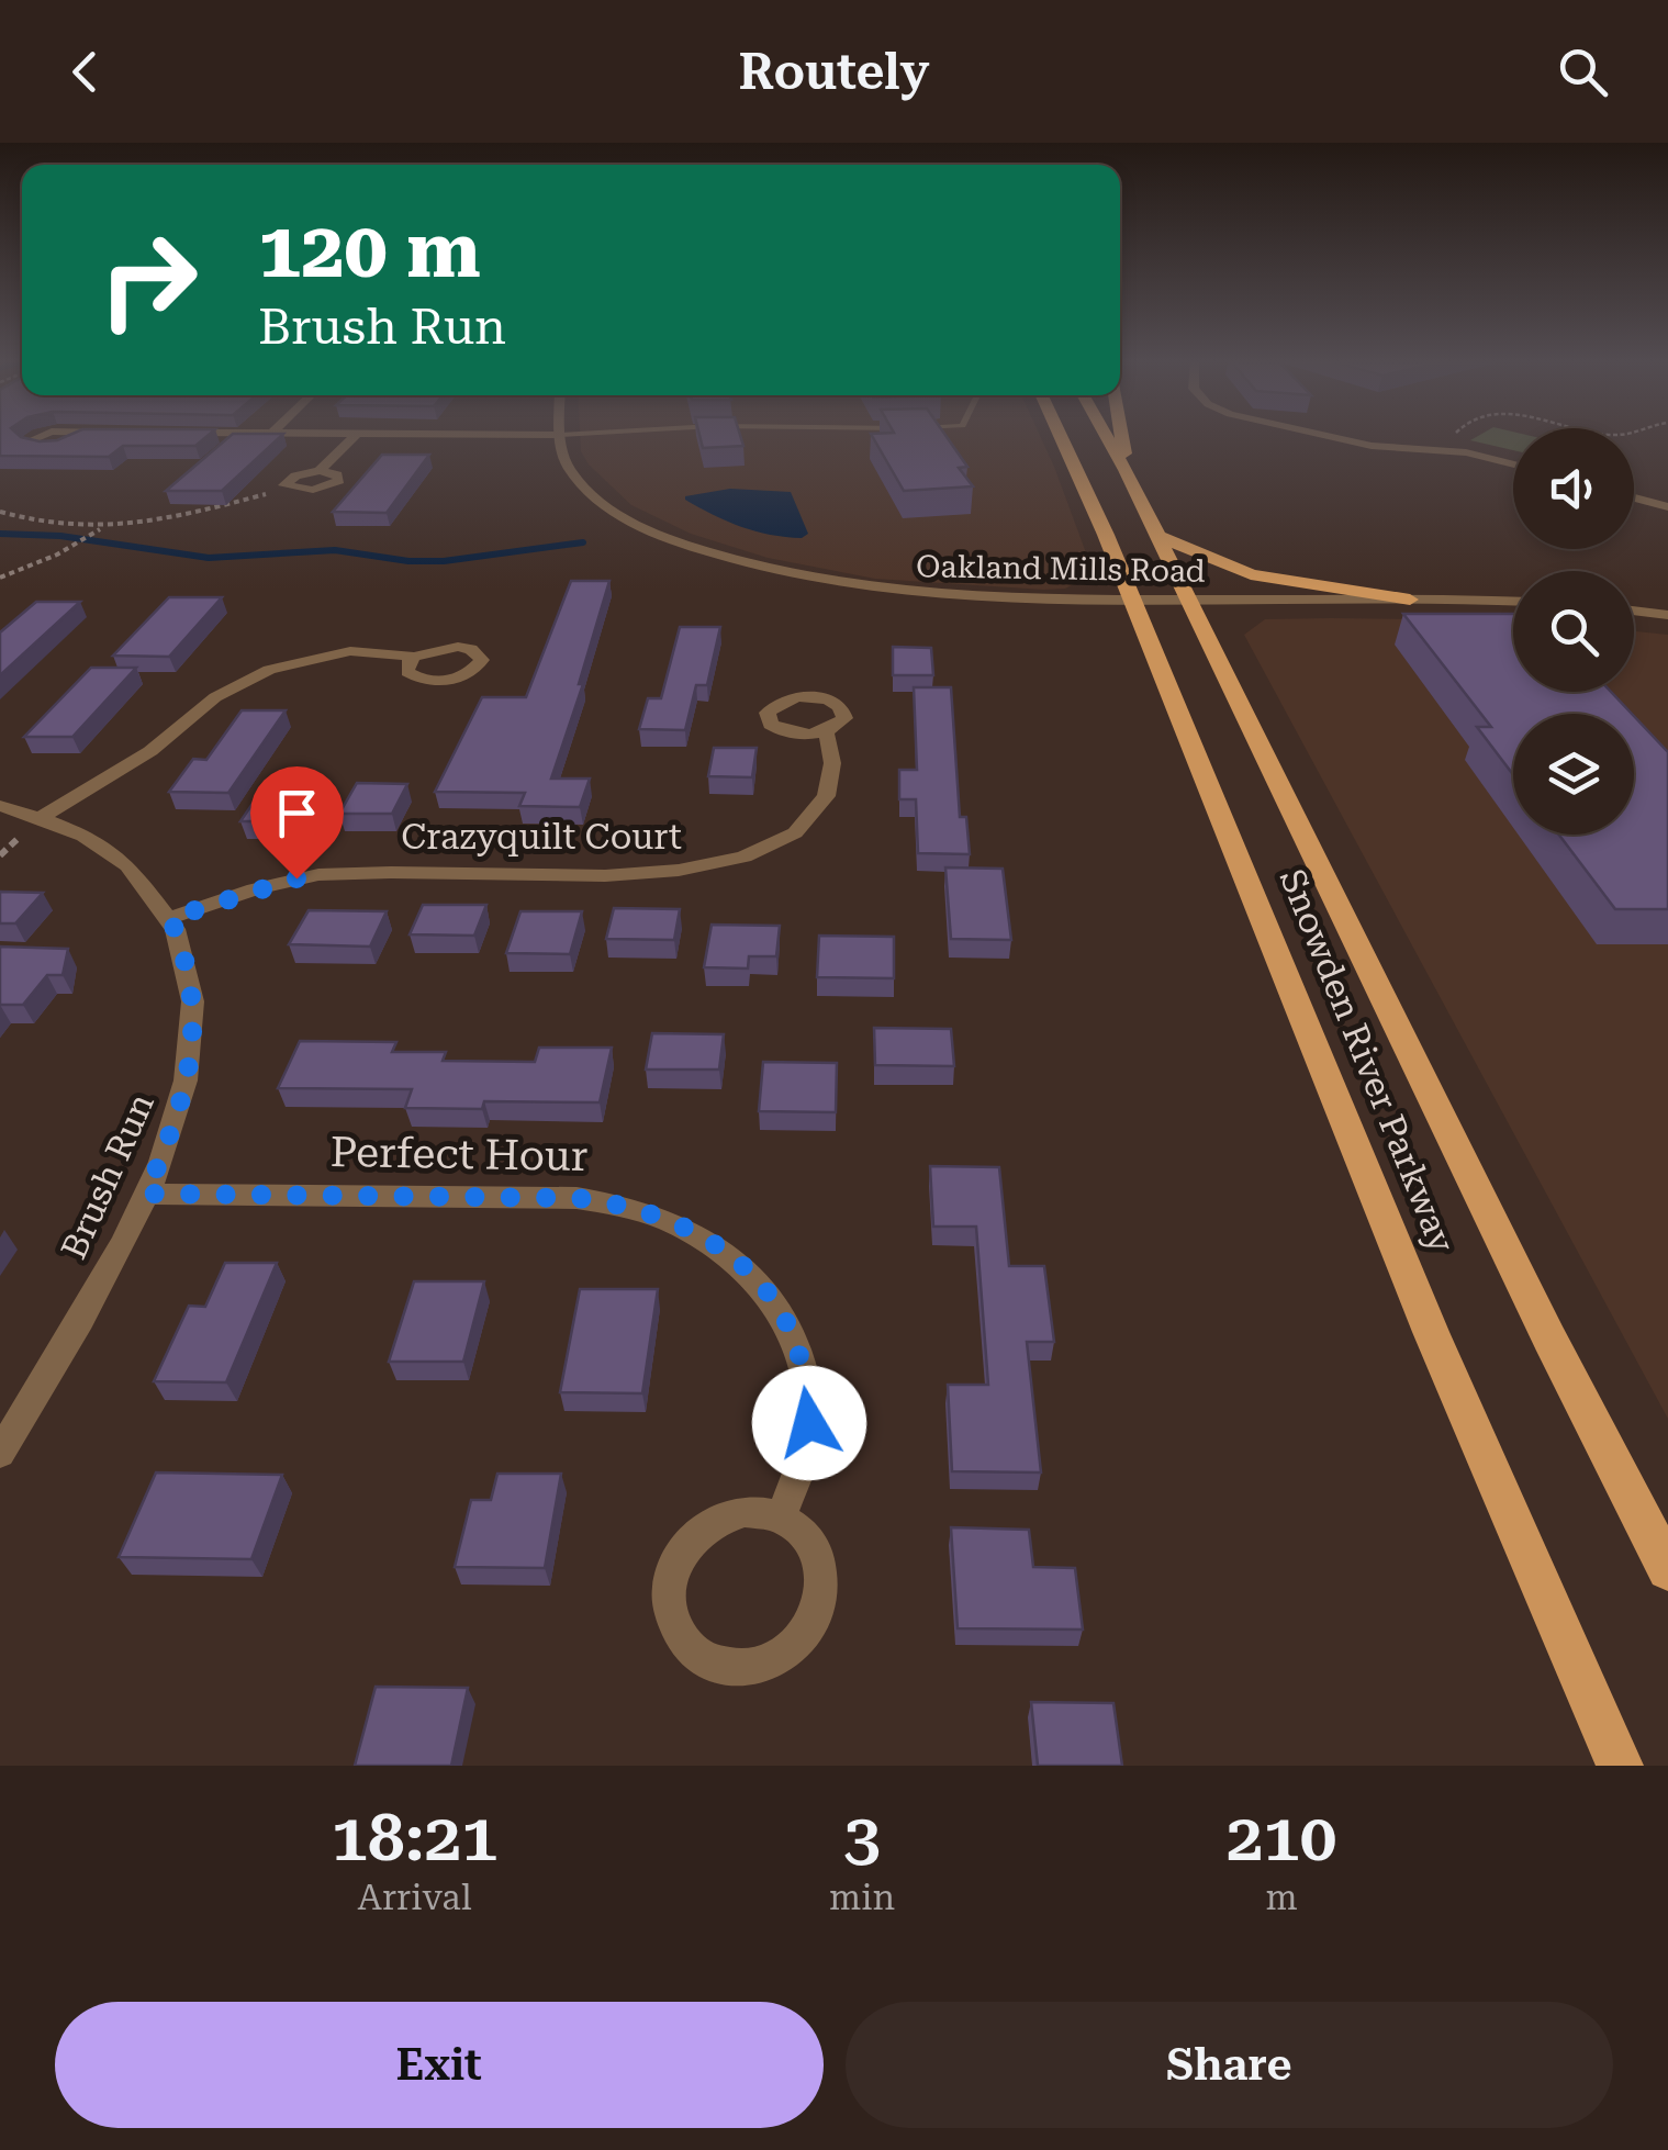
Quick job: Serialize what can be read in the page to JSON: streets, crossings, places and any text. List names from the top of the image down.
{
  "streets": {
    "main road": ["Snowden River Parkway"],
    "street": [
      "Oakland Mills Road",
      "Crazyquilt Court",
      "Perfect Hour",
      "Brush Run"
    ]
  },
  "crossings": [
    ["Oakland Mills Road", "Snowden River Parkway"],
    ["Crazyquilt Court", "Brush Run"],
    ["Perfect Hour", "Brush Run"]
  ],
  "page": {
    "header": "Routely",
    "turn": ["120 m", "Brush Run"],
    "eta": [
      "18:21",
      "Arrival",
      "3",
      "min",
      "210",
      "m"
    ],
    "buttons": ["Exit", "Share"]
  }
}
